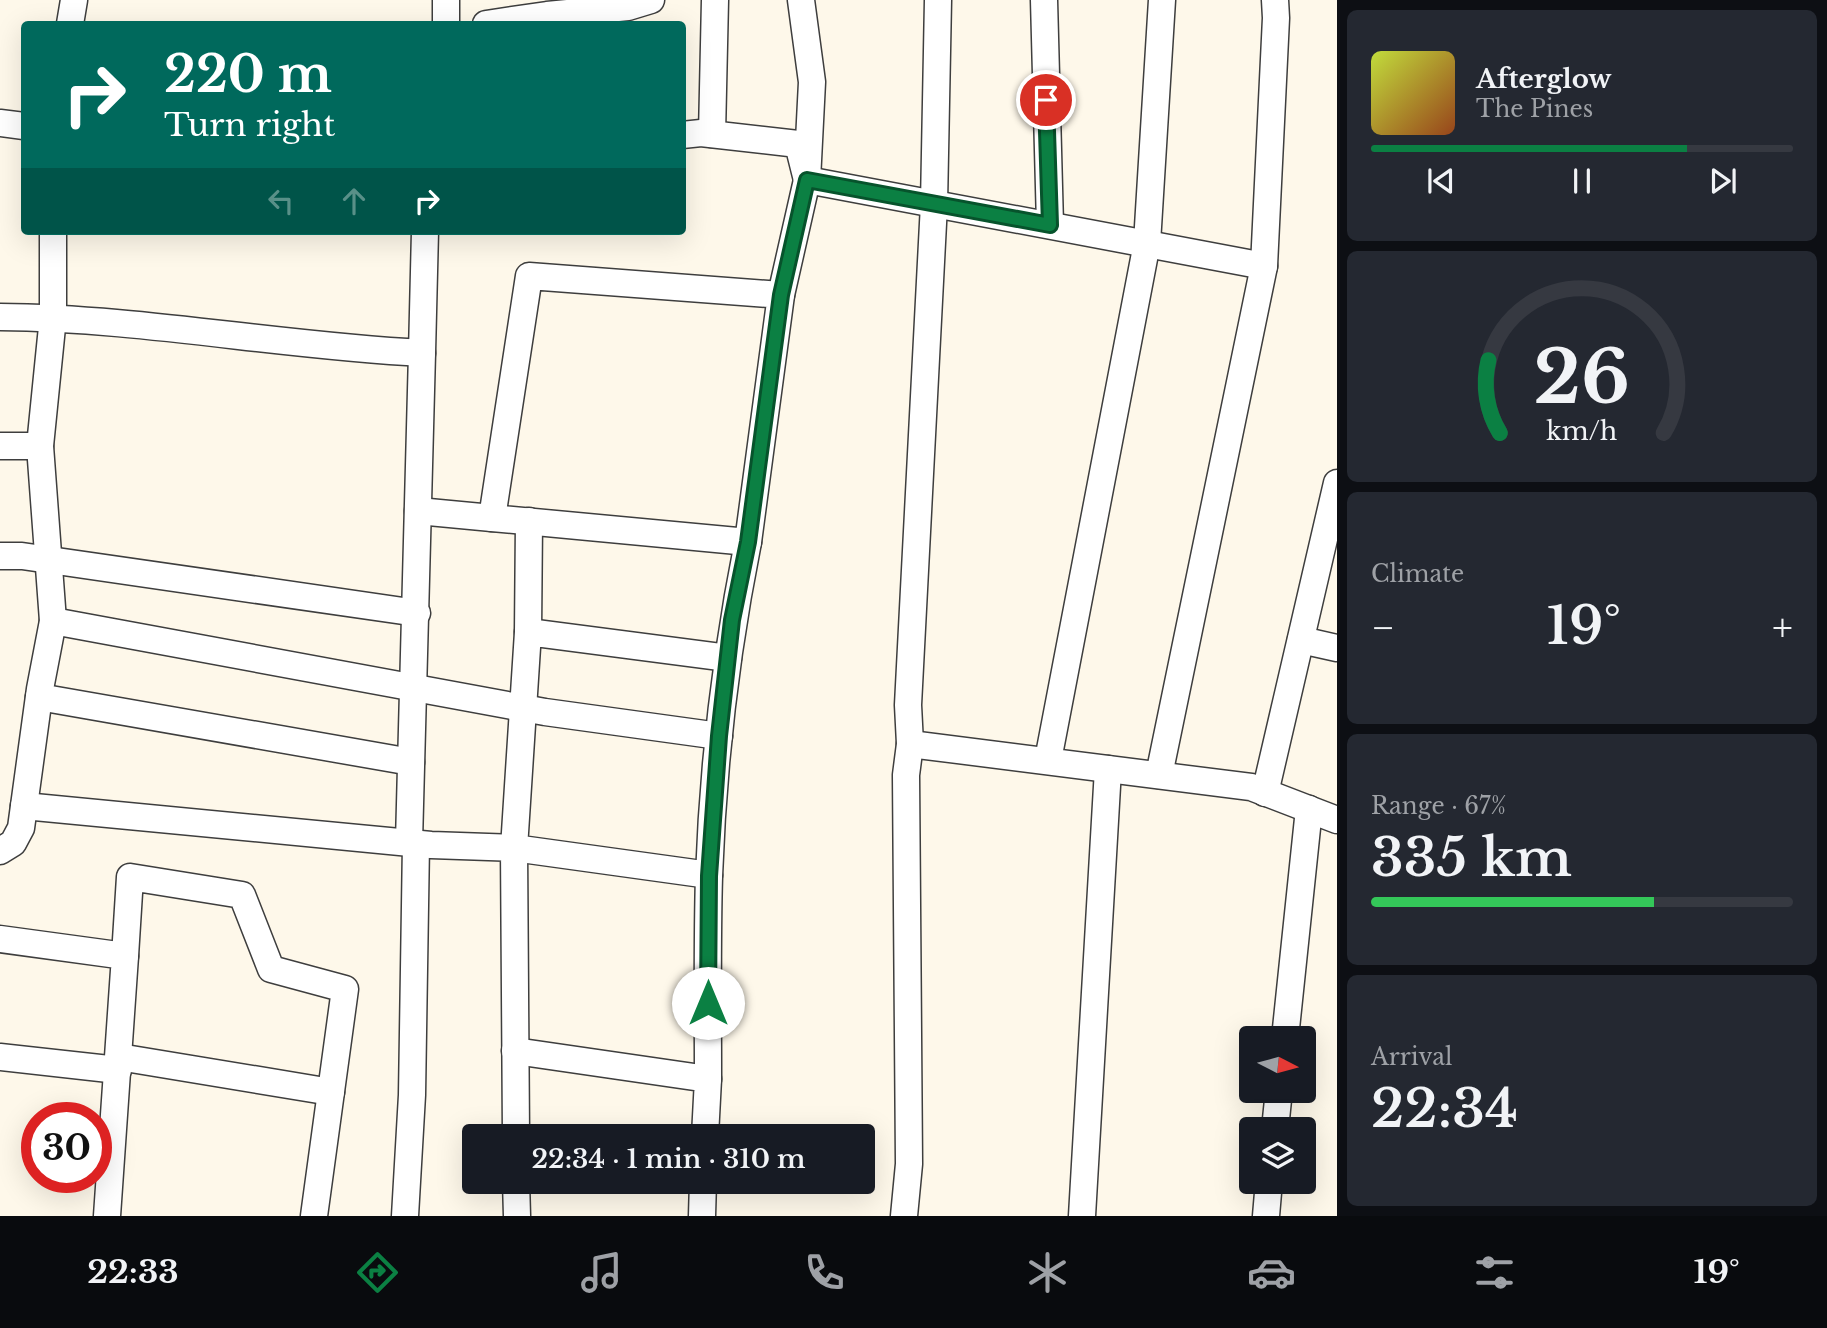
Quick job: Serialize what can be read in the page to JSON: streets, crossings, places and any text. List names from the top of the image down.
{
  "north": "right",
  "page": {
    "turn": ["220 m", "Turn right"],
    "song": ["Afterglow", "The Pines"],
    "tile": [
      "Climate",
      ["Range · 67%", "335 km"],
      ["Arrival", "22:34"]
    ],
    "heat": ["−", "19°", "+"],
    "limit": "30",
    "trip": "22:34 · 1 min · 310 m",
    "tabs": ["22:33", "19°"],
    "gauge": ["26", "km/h"]
  }
}
